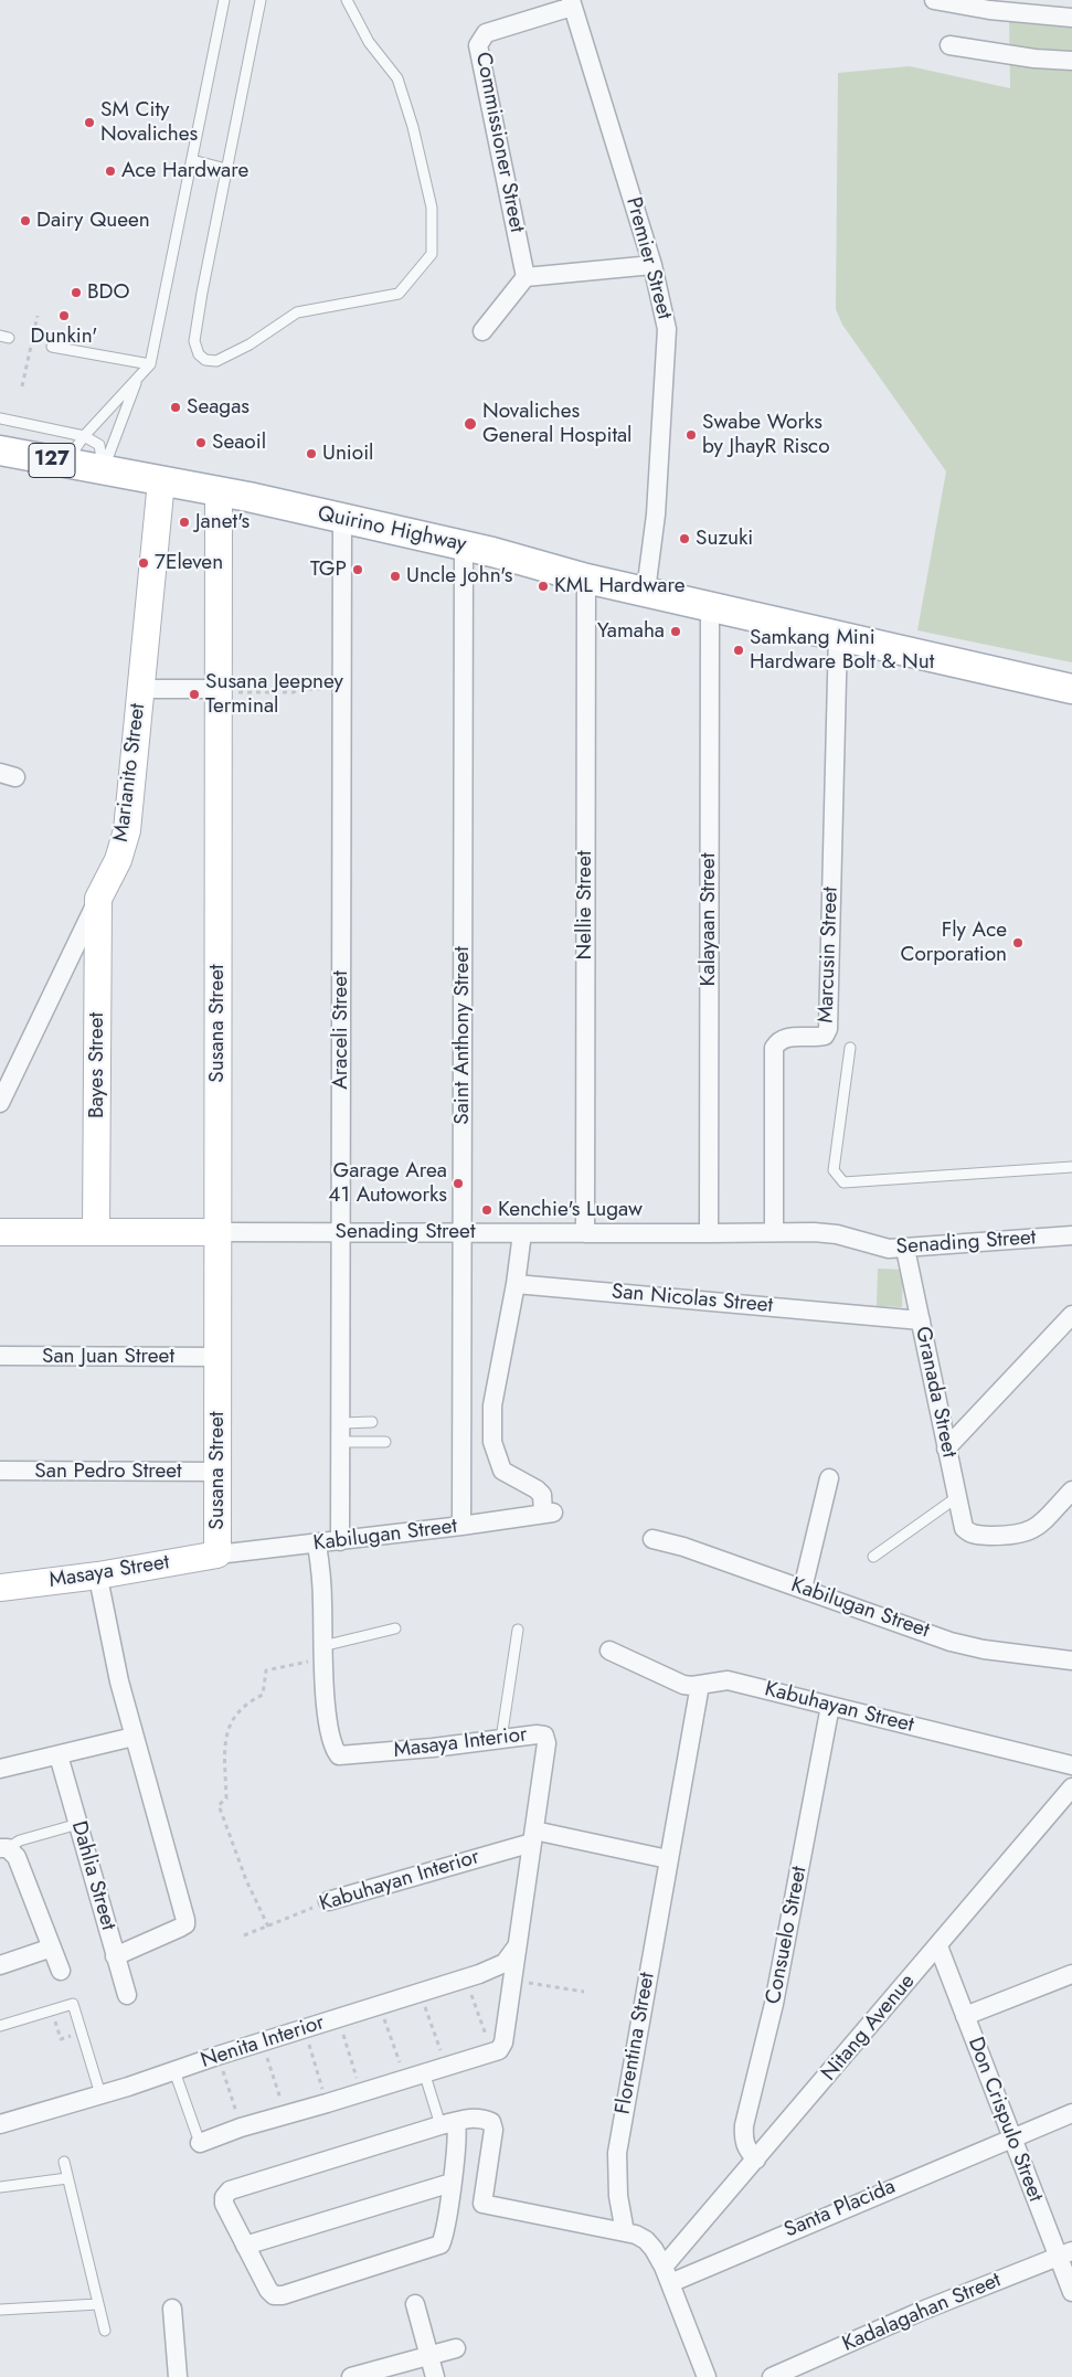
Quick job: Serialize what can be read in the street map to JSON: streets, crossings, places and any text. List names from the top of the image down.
{
  "streets": {
    "main road": ["127", "Quirino Highway"],
    "street": [
      "Commissioner Street",
      "Premier Street",
      "Marianito Street",
      "Nellie Street",
      "Kalayaan Street",
      "Marcusin Street",
      "Susana Street",
      "Araceli Street",
      "Saint Anthony Street",
      "Bayes Street",
      "Senading Street",
      "San Nicolas Street",
      "San Juan Street",
      "Granada Street",
      "San Pedro Street",
      "Kabilugan Street",
      "Masaya Street",
      "Kabuhayan Street",
      "Masaya Interior",
      "Dahlia Street",
      "Kabuhayan Interior",
      "Consuelo Street",
      "Nitang Avenue",
      "Nenita Interior",
      "Florentina Street",
      "Don Crispulo Street",
      "Santa Placida",
      "Kadalagahan Street"
    ]
  },
  "crossings": [
    ["Commissioner Street", "Premier Street"],
    ["Premier Street", "Quirino Highway"],
    ["Quirino Highway", "Marianito Street"],
    ["Quirino Highway", "Nellie Street"],
    ["Quirino Highway", "Kalayaan Street"],
    ["Quirino Highway", "Marcusin Street"],
    ["Quirino Highway", "Susana Street"],
    ["Quirino Highway", "Araceli Street"],
    ["Quirino Highway", "Saint Anthony Street"],
    ["Marianito Street", "Bayes Street"],
    ["Nellie Street", "Senading Street"],
    ["Kalayaan Street", "Senading Street"],
    ["Marcusin Street", "Senading Street"],
    ["Susana Street", "Senading Street"],
    ["Susana Street", "San Juan Street"],
    ["Susana Street", "San Pedro Street"],
    ["Susana Street", "Kabilugan Street"],
    ["Susana Street", "Masaya Street"],
    ["Araceli Street", "Senading Street"],
    ["Araceli Street", "Kabilugan Street"],
    ["Saint Anthony Street", "Senading Street"],
    ["Saint Anthony Street", "Kabilugan Street"],
    ["Bayes Street", "Senading Street"],
    ["Senading Street", "Granada Street"],
    ["San Nicolas Street", "Granada Street"],
    ["San Nicolas Street", "Kabilugan Street"],
    ["Kabilugan Street", "Masaya Street"],
    ["Kabilugan Street", "Masaya Interior"],
    ["Kabuhayan Street", "Consuelo Street"],
    ["Kabuhayan Street", "Florentina Street"],
    ["Masaya Interior", "Kabuhayan Interior"],
    ["Masaya Interior", "Nenita Interior"],
    ["Kabuhayan Interior", "Florentina Street"],
    ["Consuelo Street", "Nitang Avenue"],
    ["Nitang Avenue", "Don Crispulo Street"],
    ["Nitang Avenue", "Santa Placida"],
    ["Don Crispulo Street", "Santa Placida"],
    ["Don Crispulo Street", "Kadalagahan Street"]
  ],
  "places": [
    "SM City Novaliches",
    "Ace Hardware",
    "Dairy Queen",
    "BDO",
    "Dunkin'",
    "Seagas",
    "Novaliches General Hospital",
    "Swabe Works by JhayR Risco",
    "Seaoil",
    "Unioil",
    "Janet's",
    "Suzuki",
    "7Eleven",
    "TGP",
    "Uncle John's",
    "KML Hardware",
    "Yamaha",
    "Samkang Mini Hardware Bolt & Nut",
    "Susana Jeepney Terminal",
    "Fly Ace Corporation",
    "Garage Area 41 Autoworks",
    "Kenchie's Lugaw"
  ]
}
